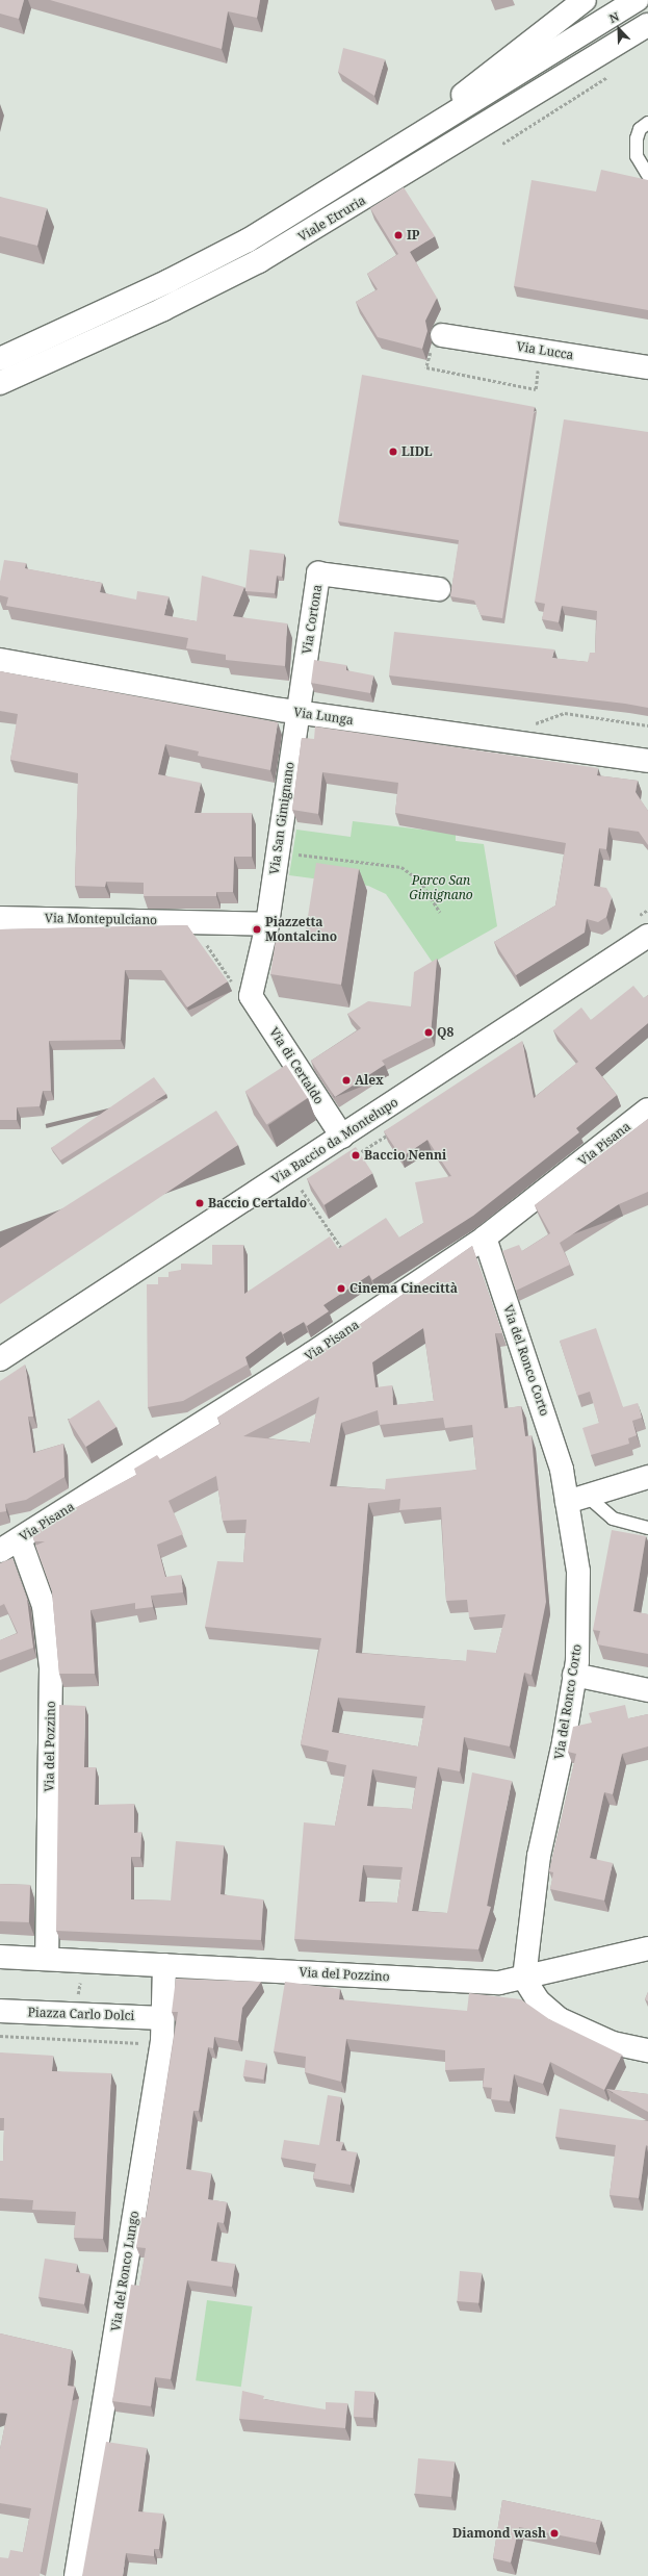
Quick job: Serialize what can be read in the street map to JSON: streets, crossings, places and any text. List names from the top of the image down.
{
  "streets": {
    "street": [
      "Viale Etruria",
      "Via Lucca",
      "Via Cortona",
      "Via Lunga",
      "Via San Gimignano",
      "Via Montepulciano",
      "Via di Certaldo",
      "Via Baccio da Montelupo",
      "Via Pisana",
      "Via del Ronco Corto",
      "Via del Pozzino",
      "Piazza Carlo Dolci",
      "Via del Ronco Lungo"
    ]
  },
  "crossings": [
    ["Via Cortona", "Via Lunga"],
    ["Via Cortona", "Via San Gimignano"],
    ["Via Lunga", "Via San Gimignano"],
    ["Via di Certaldo", "Via Baccio da Montelupo"],
    ["Via Pisana", "Via del Ronco Corto"],
    ["Via Pisana", "Via del Pozzino"],
    ["Via del Ronco Corto", "Via del Pozzino"],
    ["Via del Pozzino", "Via del Ronco Lungo"],
    ["Piazza Carlo Dolci", "Via del Ronco Lungo"]
  ],
  "parks": ["Parco San Gimignano"],
  "places": [
    "IP",
    "LIDL",
    "Piazzetta Montalcino",
    "Q8",
    "Alex",
    "Baccio Nenni",
    "Baccio Certaldo",
    "Cinema Cinecittà",
    "Diamond wash"
  ],
  "north": "top left"
}
